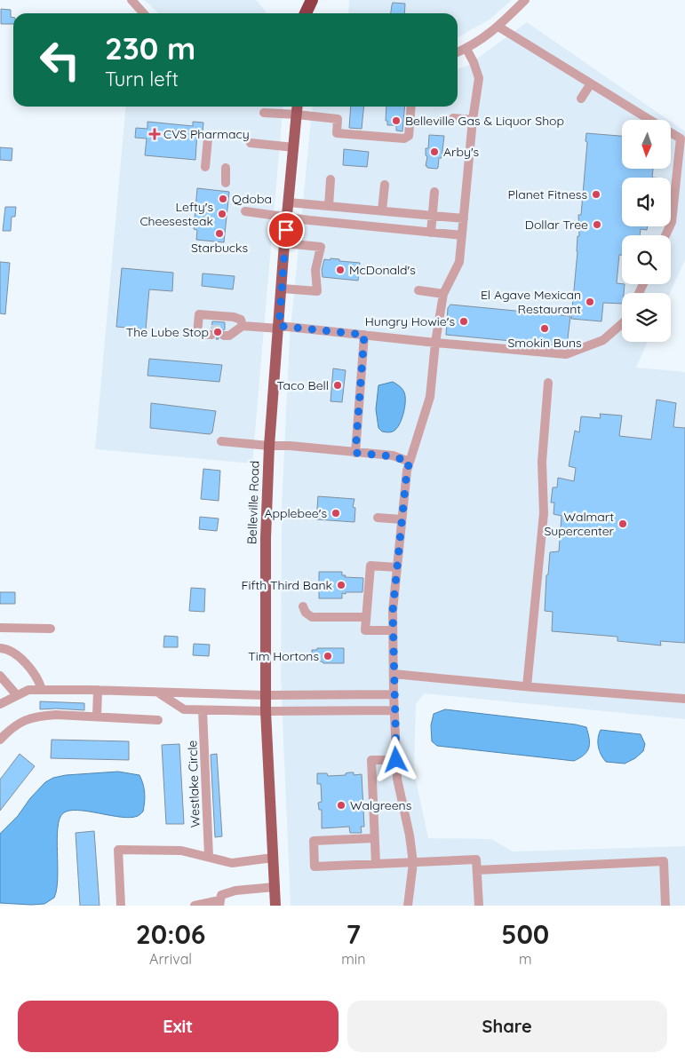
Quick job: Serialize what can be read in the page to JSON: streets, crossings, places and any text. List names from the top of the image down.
{
  "streets": {
    "main road": ["Belleville Road"],
    "street": ["Westlake Circle"]
  },
  "places": {
    "other": [
      "Belleville Gas & Liquor Shop",
      "Arby's",
      "Planet Fitness",
      "Qdoba",
      "Lefty's Cheesesteak",
      "Dollar Tree",
      "Starbucks",
      "McDonald's",
      "El Agave Mexican Restaurant",
      "Hungry Howie's",
      "Smokin Buns",
      "The Lube Stop",
      "Taco Bell",
      "Applebee's",
      "Walmart Supercenter",
      "Fifth Third Bank",
      "Tim Hortons",
      "Walgreens"
    ],
    "health": ["CVS Pharmacy"]
  },
  "north": "bottom",
  "page": {
    "turn": ["230 m", "Turn left"],
    "eta": [
      "20:06",
      "Arrival",
      "7",
      "min",
      "500",
      "m"
    ],
    "buttons": ["Exit", "Share"]
  }
}
